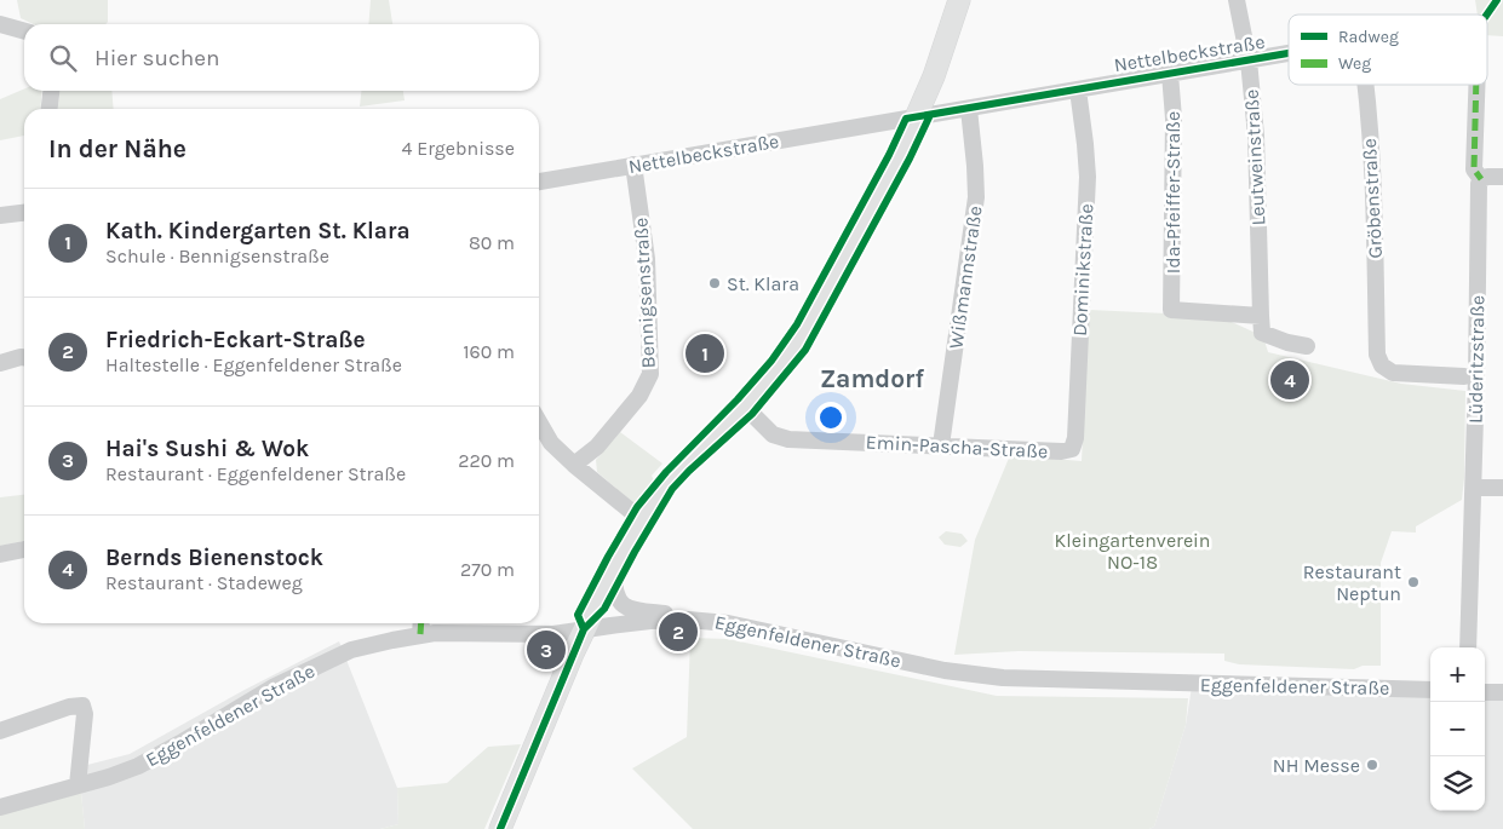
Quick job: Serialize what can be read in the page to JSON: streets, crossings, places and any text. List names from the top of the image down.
{
  "streets": {
    "street": [
      "Nettelbeckstraße",
      "Leutweinstraße",
      "Ida-Pfeiffer-Straße",
      "Gröbenstraße",
      "Dominikstraße",
      "Wißmannstraße",
      "Bennigsenstraße",
      "Lüderitzstraße",
      "Emin-Pascha-Straße",
      "Eggenfeldener Straße"
    ]
  },
  "crossings": [
    ["Nettelbeckstraße", "Leutweinstraße"],
    ["Nettelbeckstraße", "Ida-Pfeiffer-Straße"],
    ["Nettelbeckstraße", "Dominikstraße"],
    ["Nettelbeckstraße", "Wißmannstraße"],
    ["Nettelbeckstraße", "Bennigsenstraße"],
    ["Leutweinstraße", "Ida-Pfeiffer-Straße"],
    ["Dominikstraße", "Emin-Pascha-Straße"],
    ["Wißmannstraße", "Emin-Pascha-Straße"]
  ],
  "districts": ["Zamdorf"],
  "parks": ["Kleingartenverein NO-18"],
  "places": ["St. Klara", "Restaurant Neptun", "NH Messe"],
  "legend": ["Radweg", "Weg"],
  "page": {
    "search": "Hier suchen",
    "heading": ["In der Nähe", "4 Ergebnisse"],
    "list": [
      {
        "mark": "1",
        "name": "Kath. Kindergarten St. Klara",
        "note": "Schule · Bennigsenstraße",
        "value": "80 m"
      },
      {
        "mark": "2",
        "name": "Friedrich-Eckart-Straße",
        "note": "Haltestelle · Eggenfeldener Straße",
        "value": "160 m"
      },
      {
        "mark": "3",
        "name": "Hai's Sushi & Wok",
        "note": "Restaurant · Eggenfeldener Straße",
        "value": "220 m"
      },
      {
        "mark": "4",
        "name": "Bernds Bienenstock",
        "note": "Restaurant · Stadeweg",
        "value": "270 m"
      }
    ],
    "pins": [
      "1",
      "4",
      "2",
      "3"
    ],
    "map_buttons": ["+", "−"]
  }
}
